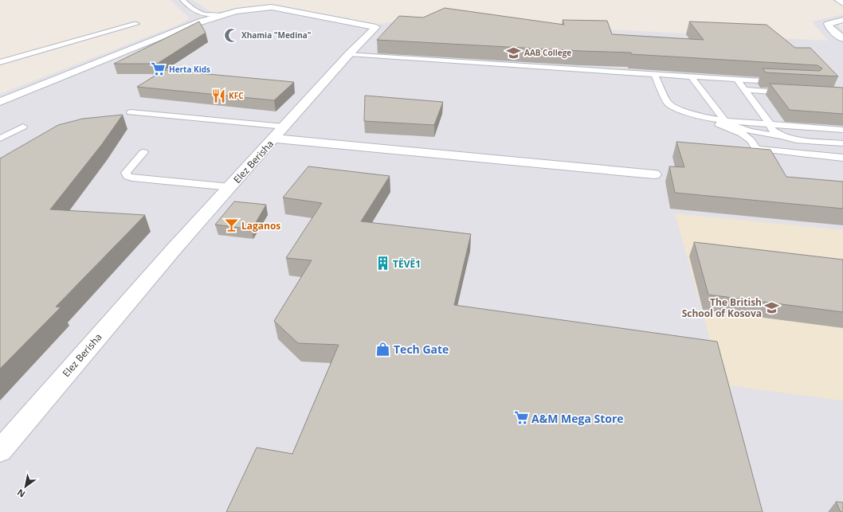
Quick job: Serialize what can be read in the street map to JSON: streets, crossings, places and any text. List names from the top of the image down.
{
  "streets": {
    "street": ["Elez Berisha"]
  },
  "places": {
    "mosque": ["Xhamia \"Medina\""],
    "school or university": ["AAB College", "The British School of Kosova"],
    "supermarket": ["Herta Kids", "A&M Mega Store"],
    "restaurant": ["KFC"],
    "bar": ["Laganos"],
    "building": ["TËVË1"],
    "shop": ["Tech Gate"]
  },
  "north": "bottom left"
}
